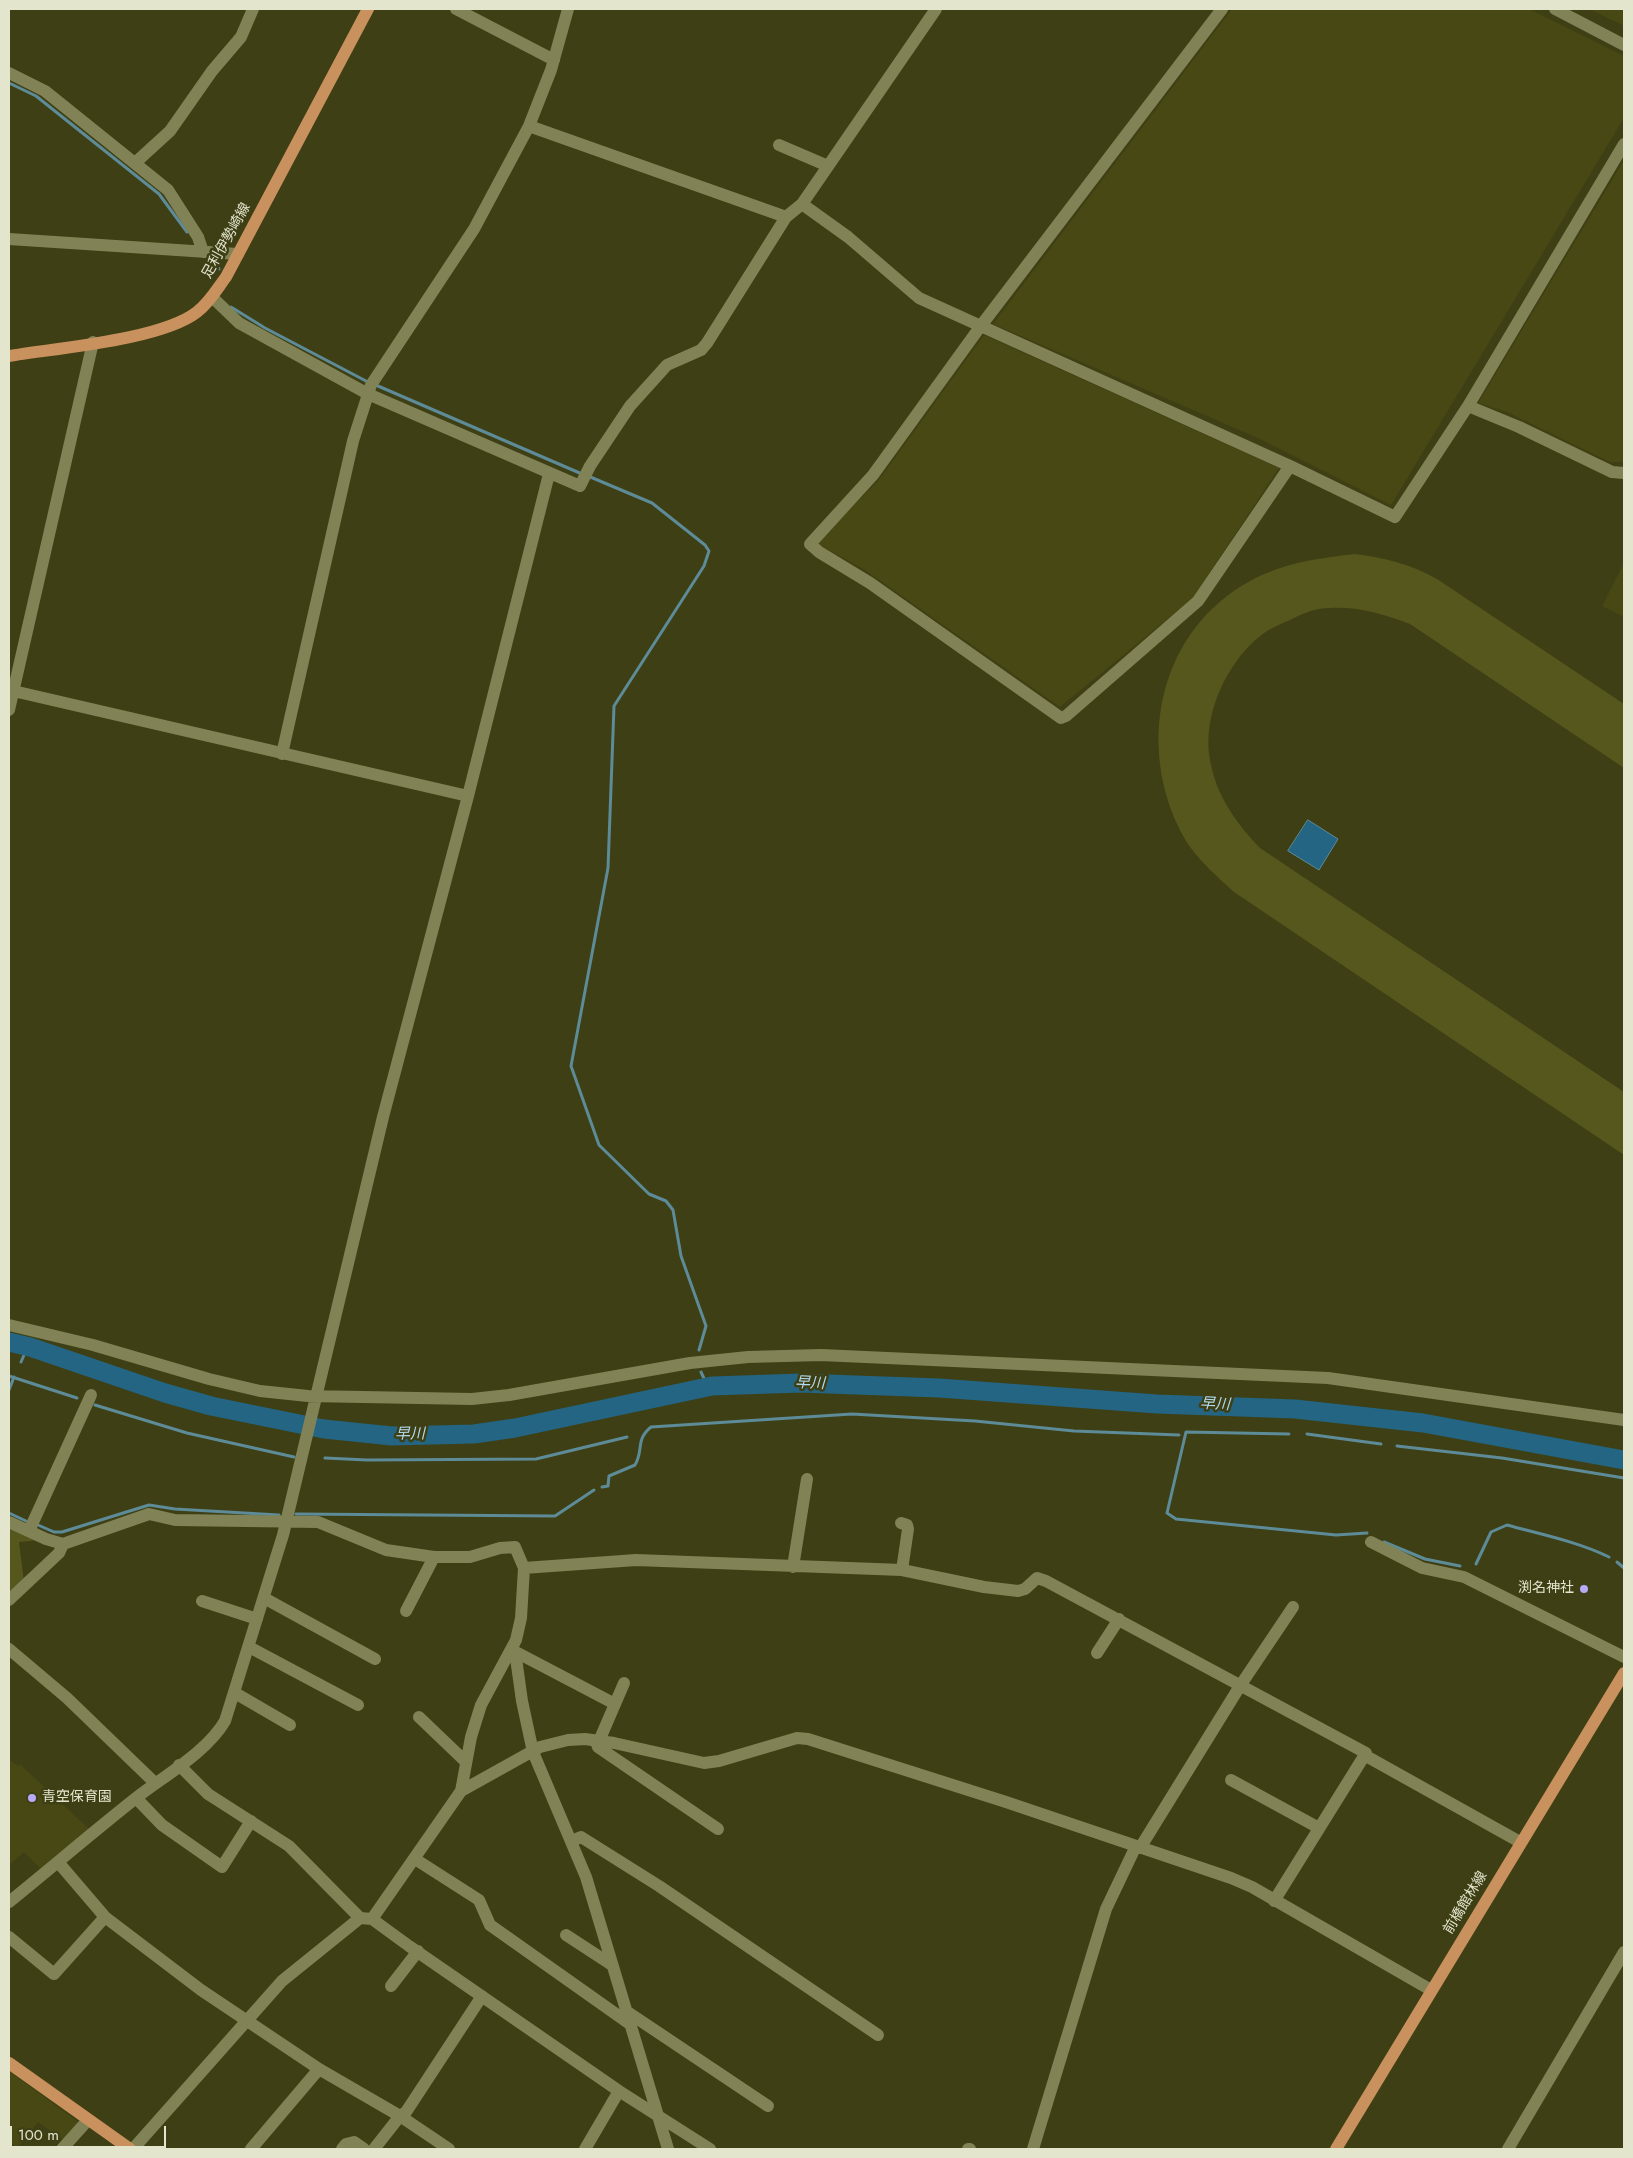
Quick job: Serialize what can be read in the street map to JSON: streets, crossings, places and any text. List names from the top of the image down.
{
  "streets": {
    "main road": ["足利伊勢崎線", "前橋館林線"]
  },
  "water": ["早川"],
  "places": ["渕名神社", "青空保育園"],
  "scale_bar": "100 m"
}
